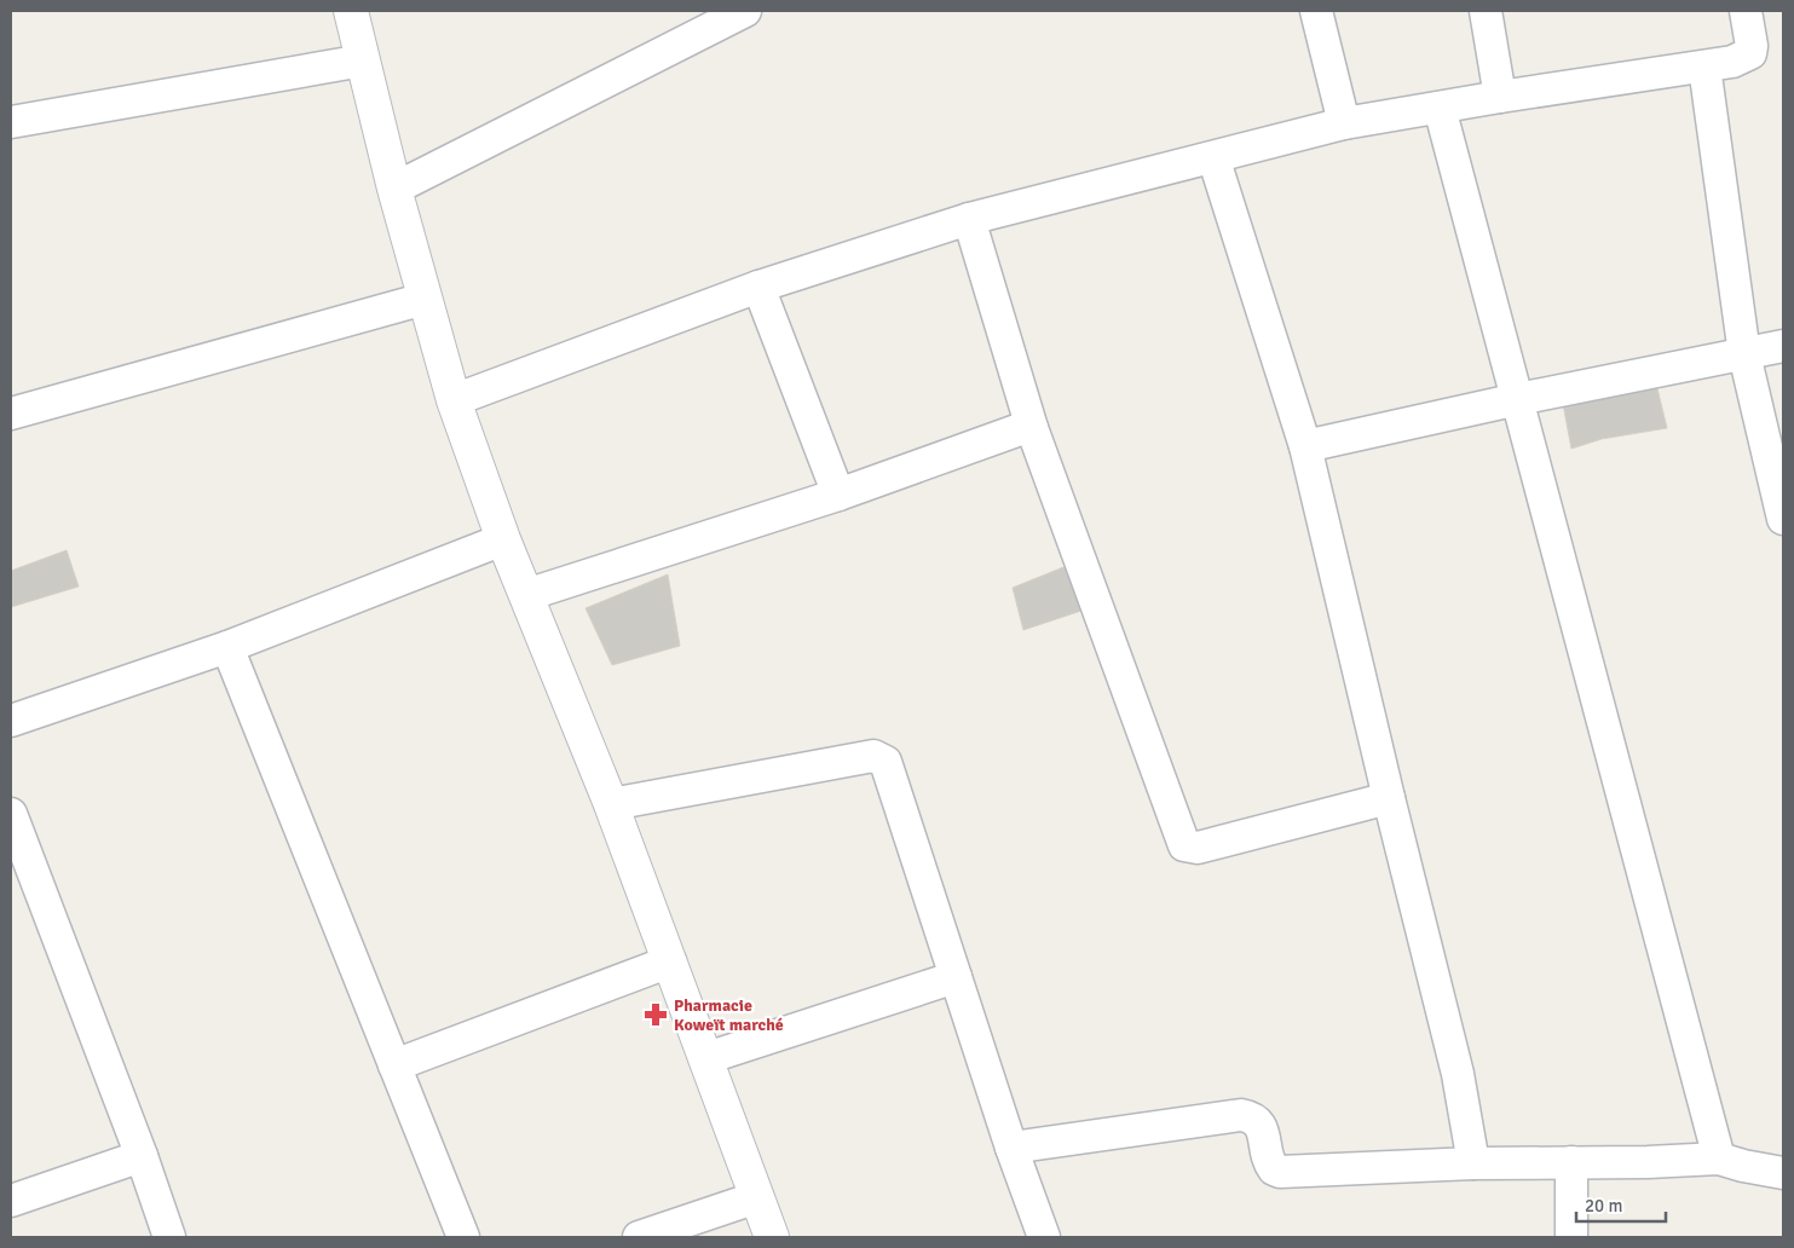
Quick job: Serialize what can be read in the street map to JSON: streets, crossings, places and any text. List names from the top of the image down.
{
  "places": {
    "pharmacy": ["Pharmacie Koweït marché"]
  },
  "scale_bar": "20 m"
}
